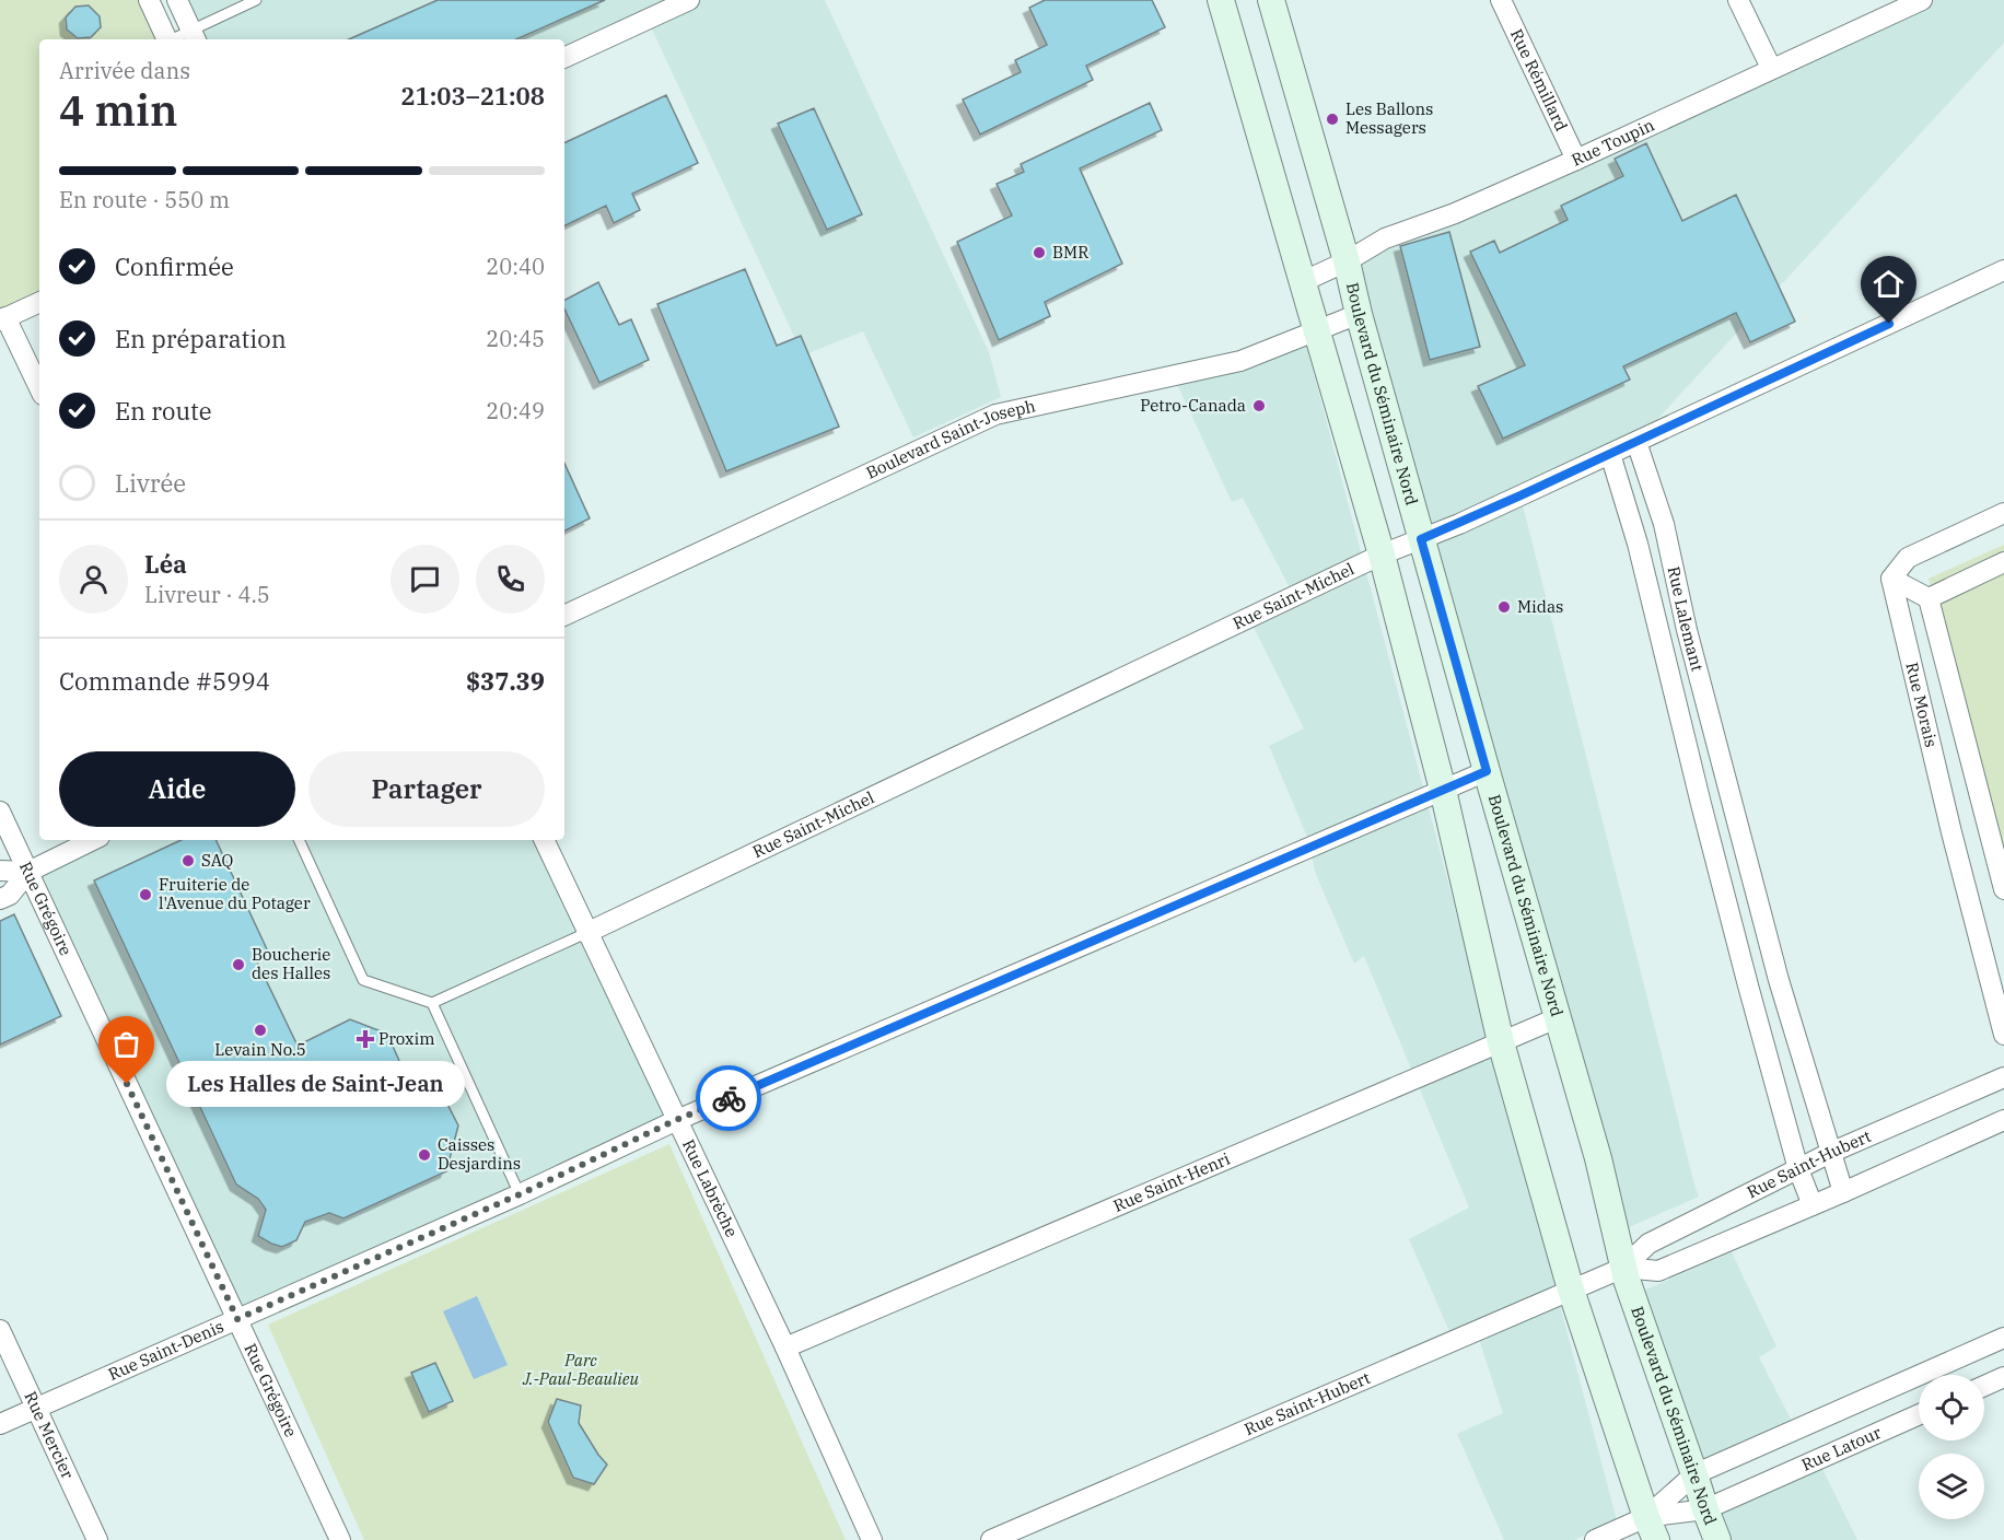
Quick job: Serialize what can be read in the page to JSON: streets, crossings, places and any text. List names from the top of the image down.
{
  "streets": {
    "main road": ["Boulevard du Séminaire Nord"],
    "street": [
      "Rue Rémillard",
      "Rue Toupin",
      "Boulevard Saint-Joseph",
      "Rue Saint-Michel",
      "Rue Lalemant",
      "Rue Morais",
      "Rue Grégoire",
      "Rue Saint-Hubert",
      "Rue Saint-Henri",
      "Rue Labrèche",
      "Rue Saint-Denis",
      "Rue Mercier",
      "Rue Latour"
    ]
  },
  "crossings": [
    ["Rue Rémillard", "Rue Toupin"],
    ["Rue Toupin", "Boulevard du Séminaire Nord"],
    ["Boulevard du Séminaire Nord", "Boulevard Saint-Joseph"],
    ["Boulevard du Séminaire Nord", "Rue Saint-Michel"],
    ["Boulevard du Séminaire Nord", "Rue Saint-Hubert"],
    ["Boulevard du Séminaire Nord", "Rue Saint-Henri"],
    ["Boulevard du Séminaire Nord", "Rue Saint-Denis"],
    ["Boulevard du Séminaire Nord", "Rue Latour"],
    ["Rue Saint-Michel", "Rue Lalemant"],
    ["Rue Saint-Michel", "Rue Labrèche"],
    ["Rue Lalemant", "Rue Saint-Hubert"],
    ["Rue Grégoire", "Rue Saint-Denis"],
    ["Rue Saint-Henri", "Rue Labrèche"],
    ["Rue Labrèche", "Rue Saint-Denis"],
    ["Rue Saint-Denis", "Rue Mercier"]
  ],
  "parks": ["Parc J.-Paul-Beaulieu"],
  "places": {
    "other": [
      "Les Ballons Messagers",
      "BMR",
      "Petro-Canada",
      "Midas",
      "SAQ",
      "Fruiterie de l'Avenue du Potager",
      "Boucherie des Halles",
      "Levain No.5",
      "Les Halles de Saint-Jean",
      "Caisses Desjardins"
    ],
    "health": ["Proxim"]
  },
  "page": {
    "heading": ["4 min", "Arrivée dans", "21:03–21:08"],
    "panel": [
      "Léa",
      "Livreur · 4.5",
      "Commande #5994",
      "$37.39"
    ],
    "bar": "En route · 550 m",
    "list": [
      ["Confirmée", "20:40"],
      ["En préparation", "20:45"],
      ["En route", "20:49"],
      "Livrée"
    ],
    "buttons": ["Aide", "Partager"],
    "bubble": "Les Halles de Saint-Jean"
  }
}
